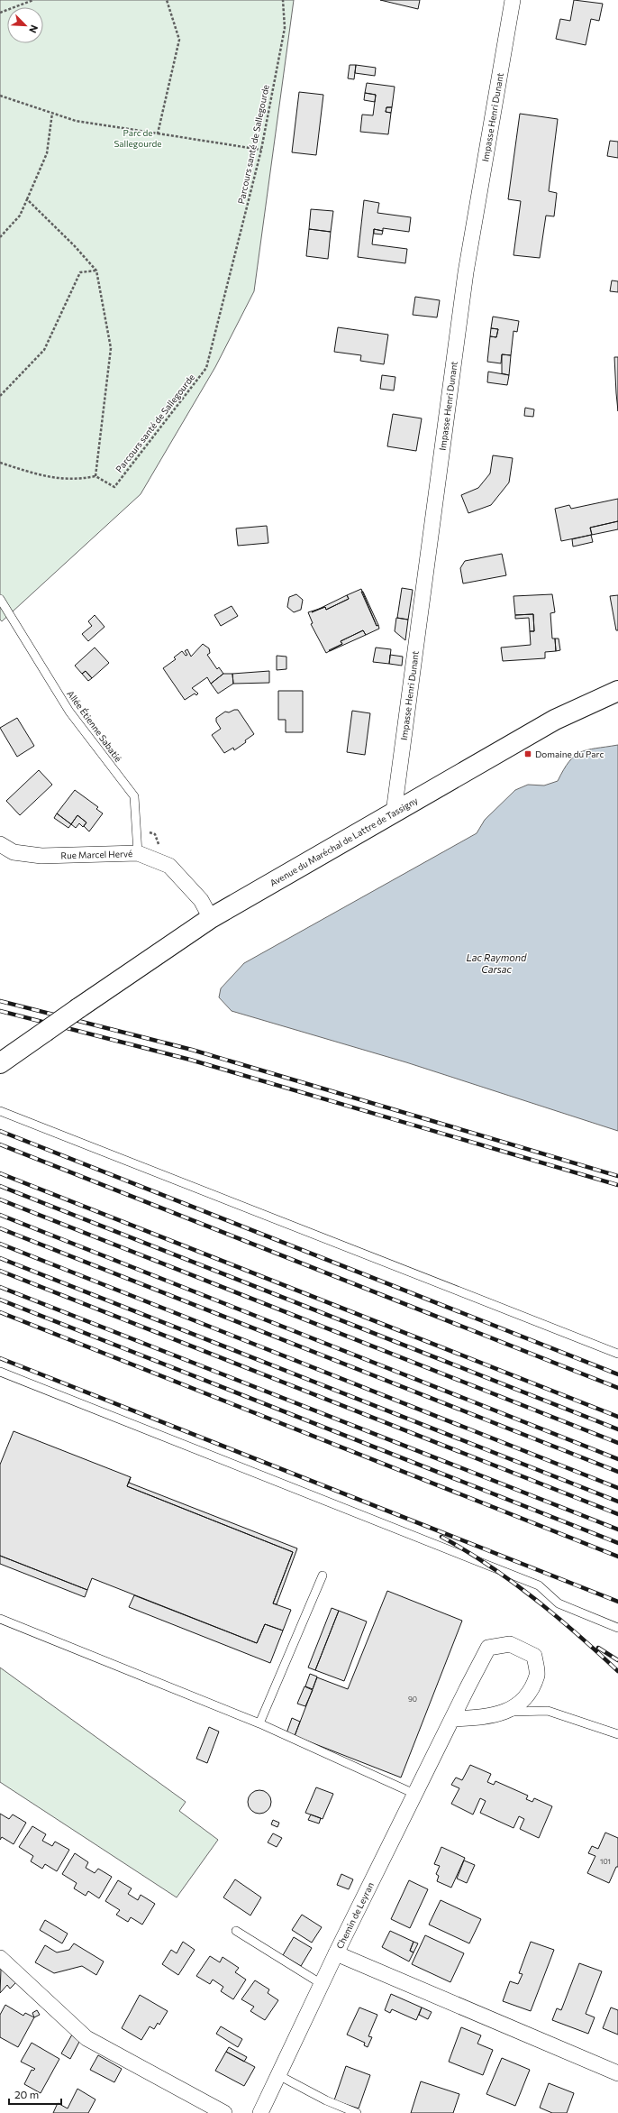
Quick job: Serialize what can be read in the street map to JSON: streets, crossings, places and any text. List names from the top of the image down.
{
  "streets": {
    "street": [
      "Impasse Henri Dunant",
      "Avenue du Maréchal de Lattre de Tassigny",
      "Rue Marcel Hervé",
      "Chemin de Leyran"
    ],
    "lane": ["Allée Étienne Sabatié"],
    "path": ["Parcours santé de Sallegourde"]
  },
  "crossings": [
    ["Impasse Henri Dunant", "Avenue du Maréchal de Lattre de Tassigny"],
    ["Allée Étienne Sabatié", "Rue Marcel Hervé"],
    ["Avenue du Maréchal de Lattre de Tassigny", "Rue Marcel Hervé"]
  ],
  "water": ["Lac Raymond Carsac"],
  "parks": ["Parc de Sallegourde"],
  "places": {
    "transit": ["Domaine du Parc"]
  },
  "house_numbers": ["90", "101"],
  "scale_bar": "20 m",
  "north": "bottom right"
}
